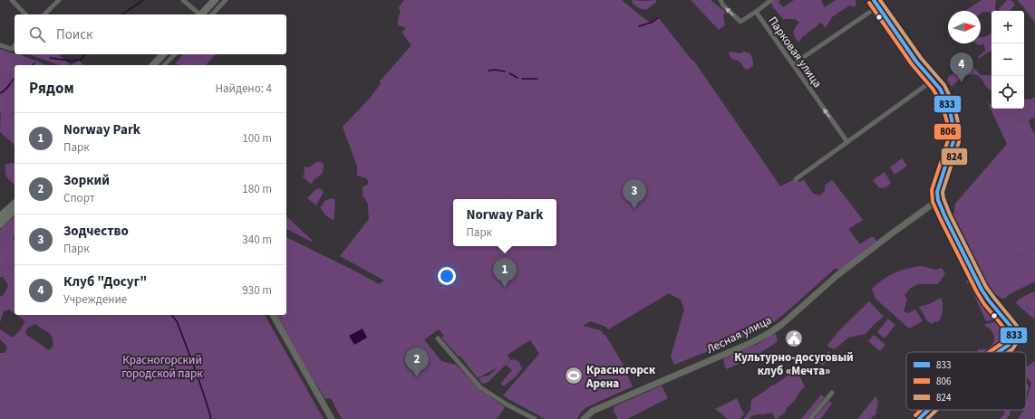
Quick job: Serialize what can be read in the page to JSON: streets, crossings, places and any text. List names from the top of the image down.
{
  "streets": {
    "street": ["Парковая улица", "Лесная улица"]
  },
  "one_way": ["Парковая улица"],
  "parks": ["Красногорский городской парк"],
  "places": {
    "public building": ["Культурно-досуговый клуб «Мечта»"],
    "sports": ["Красногорск Арена"]
  },
  "lines": ["transit line 833", "transit line 824", "transit line 806"],
  "legend": ["833", "806", "824"],
  "north": "right",
  "page": {
    "map_buttons": ["+", "−"],
    "search": "Поиск",
    "pins": [
      "4",
      "3",
      "1",
      "2"
    ],
    "heading": ["Рядом", "Найдено: 4"],
    "list": [
      {
        "mark": "1",
        "name": "Norway Park",
        "note": "Парк",
        "value": "100 m"
      },
      {
        "mark": "2",
        "name": "Зоркий",
        "note": "Спорт",
        "value": "180 m"
      },
      {
        "mark": "3",
        "name": "Зодчество",
        "note": "Парк",
        "value": "340 m"
      },
      {
        "mark": "4",
        "name": "Клуб \"Досуг\"",
        "note": "Учреждение",
        "value": "930 m"
      }
    ],
    "popup": ["Norway Park", "Парк"]
  }
}
